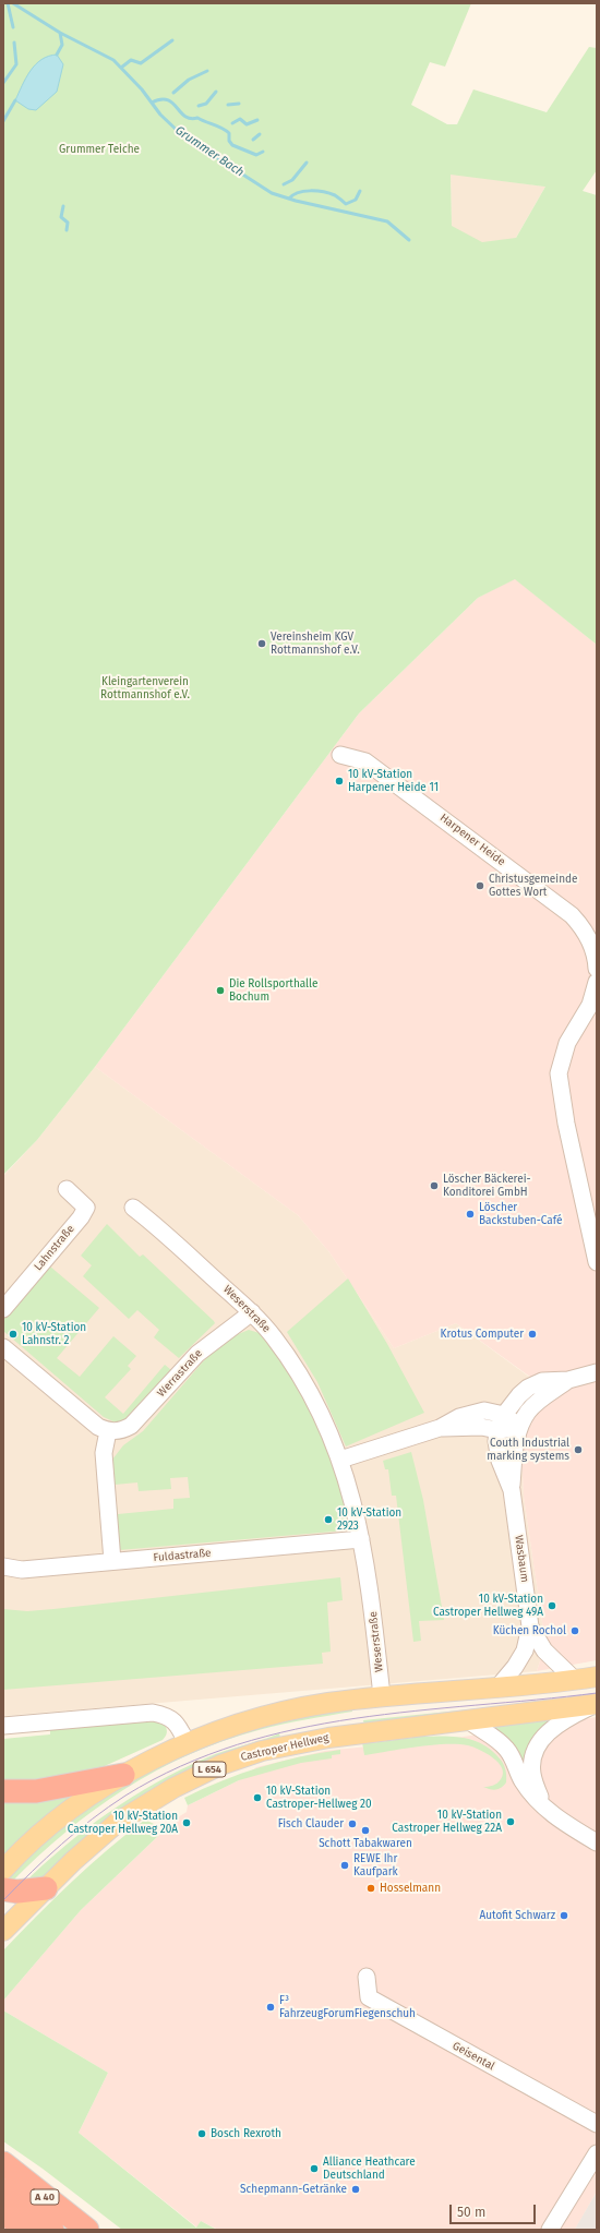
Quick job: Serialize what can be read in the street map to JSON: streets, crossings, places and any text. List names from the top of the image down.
{
  "streets": {
    "highway": ["A 40"],
    "main road": ["Castroper Hellweg", "L 654"],
    "street": [
      "Harpener Heide",
      "Lahnstraße",
      "Weserstraße",
      "Werrastraße",
      "Fuldastraße",
      "Wasbaum",
      "Geisental"
    ]
  },
  "crossings": [
    ["Weserstraße", "Werrastraße"],
    ["Weserstraße", "Fuldastraße"]
  ],
  "water": ["Grummer Bach"],
  "parks": ["Grummer Teiche", "Kleingartenverein Rottmannshof e.V."],
  "places": [
    "Vereinsheim KGV Rottmannshof e.V.",
    "10 kV-Station Harpener Heide 11",
    "Christusgemeinde Gottes Wort",
    "Die Rollsporthalle Bochum",
    "Löscher Bäckerei- Konditorei GmbH",
    "Löscher Backstuben-Café",
    "10 kV-Station Lahnstr. 2",
    "Krotus Computer",
    "Couth Industrial marking systems",
    "10 kV-Station 2923",
    "10 kV-Station Castroper Hellweg 49A",
    "Küchen Rochol",
    "10 kV-Station Castroper-Hellweg 20",
    "10 kV-Station Castroper Hellweg 22A",
    "10 kV-Station Castroper Hellweg 20A",
    "Fisch Clauder",
    "Schott Tabakwaren",
    "REWE Ihr Kaufpark",
    "Hosselmann",
    "Autofit Schwarz",
    "F³ FahrzeugForumFiegenschuh",
    "Bosch Rexroth",
    "Alliance Heathcare Deutschland",
    "Schepmann-Getränke"
  ],
  "scale_bar": "50 m"
}
